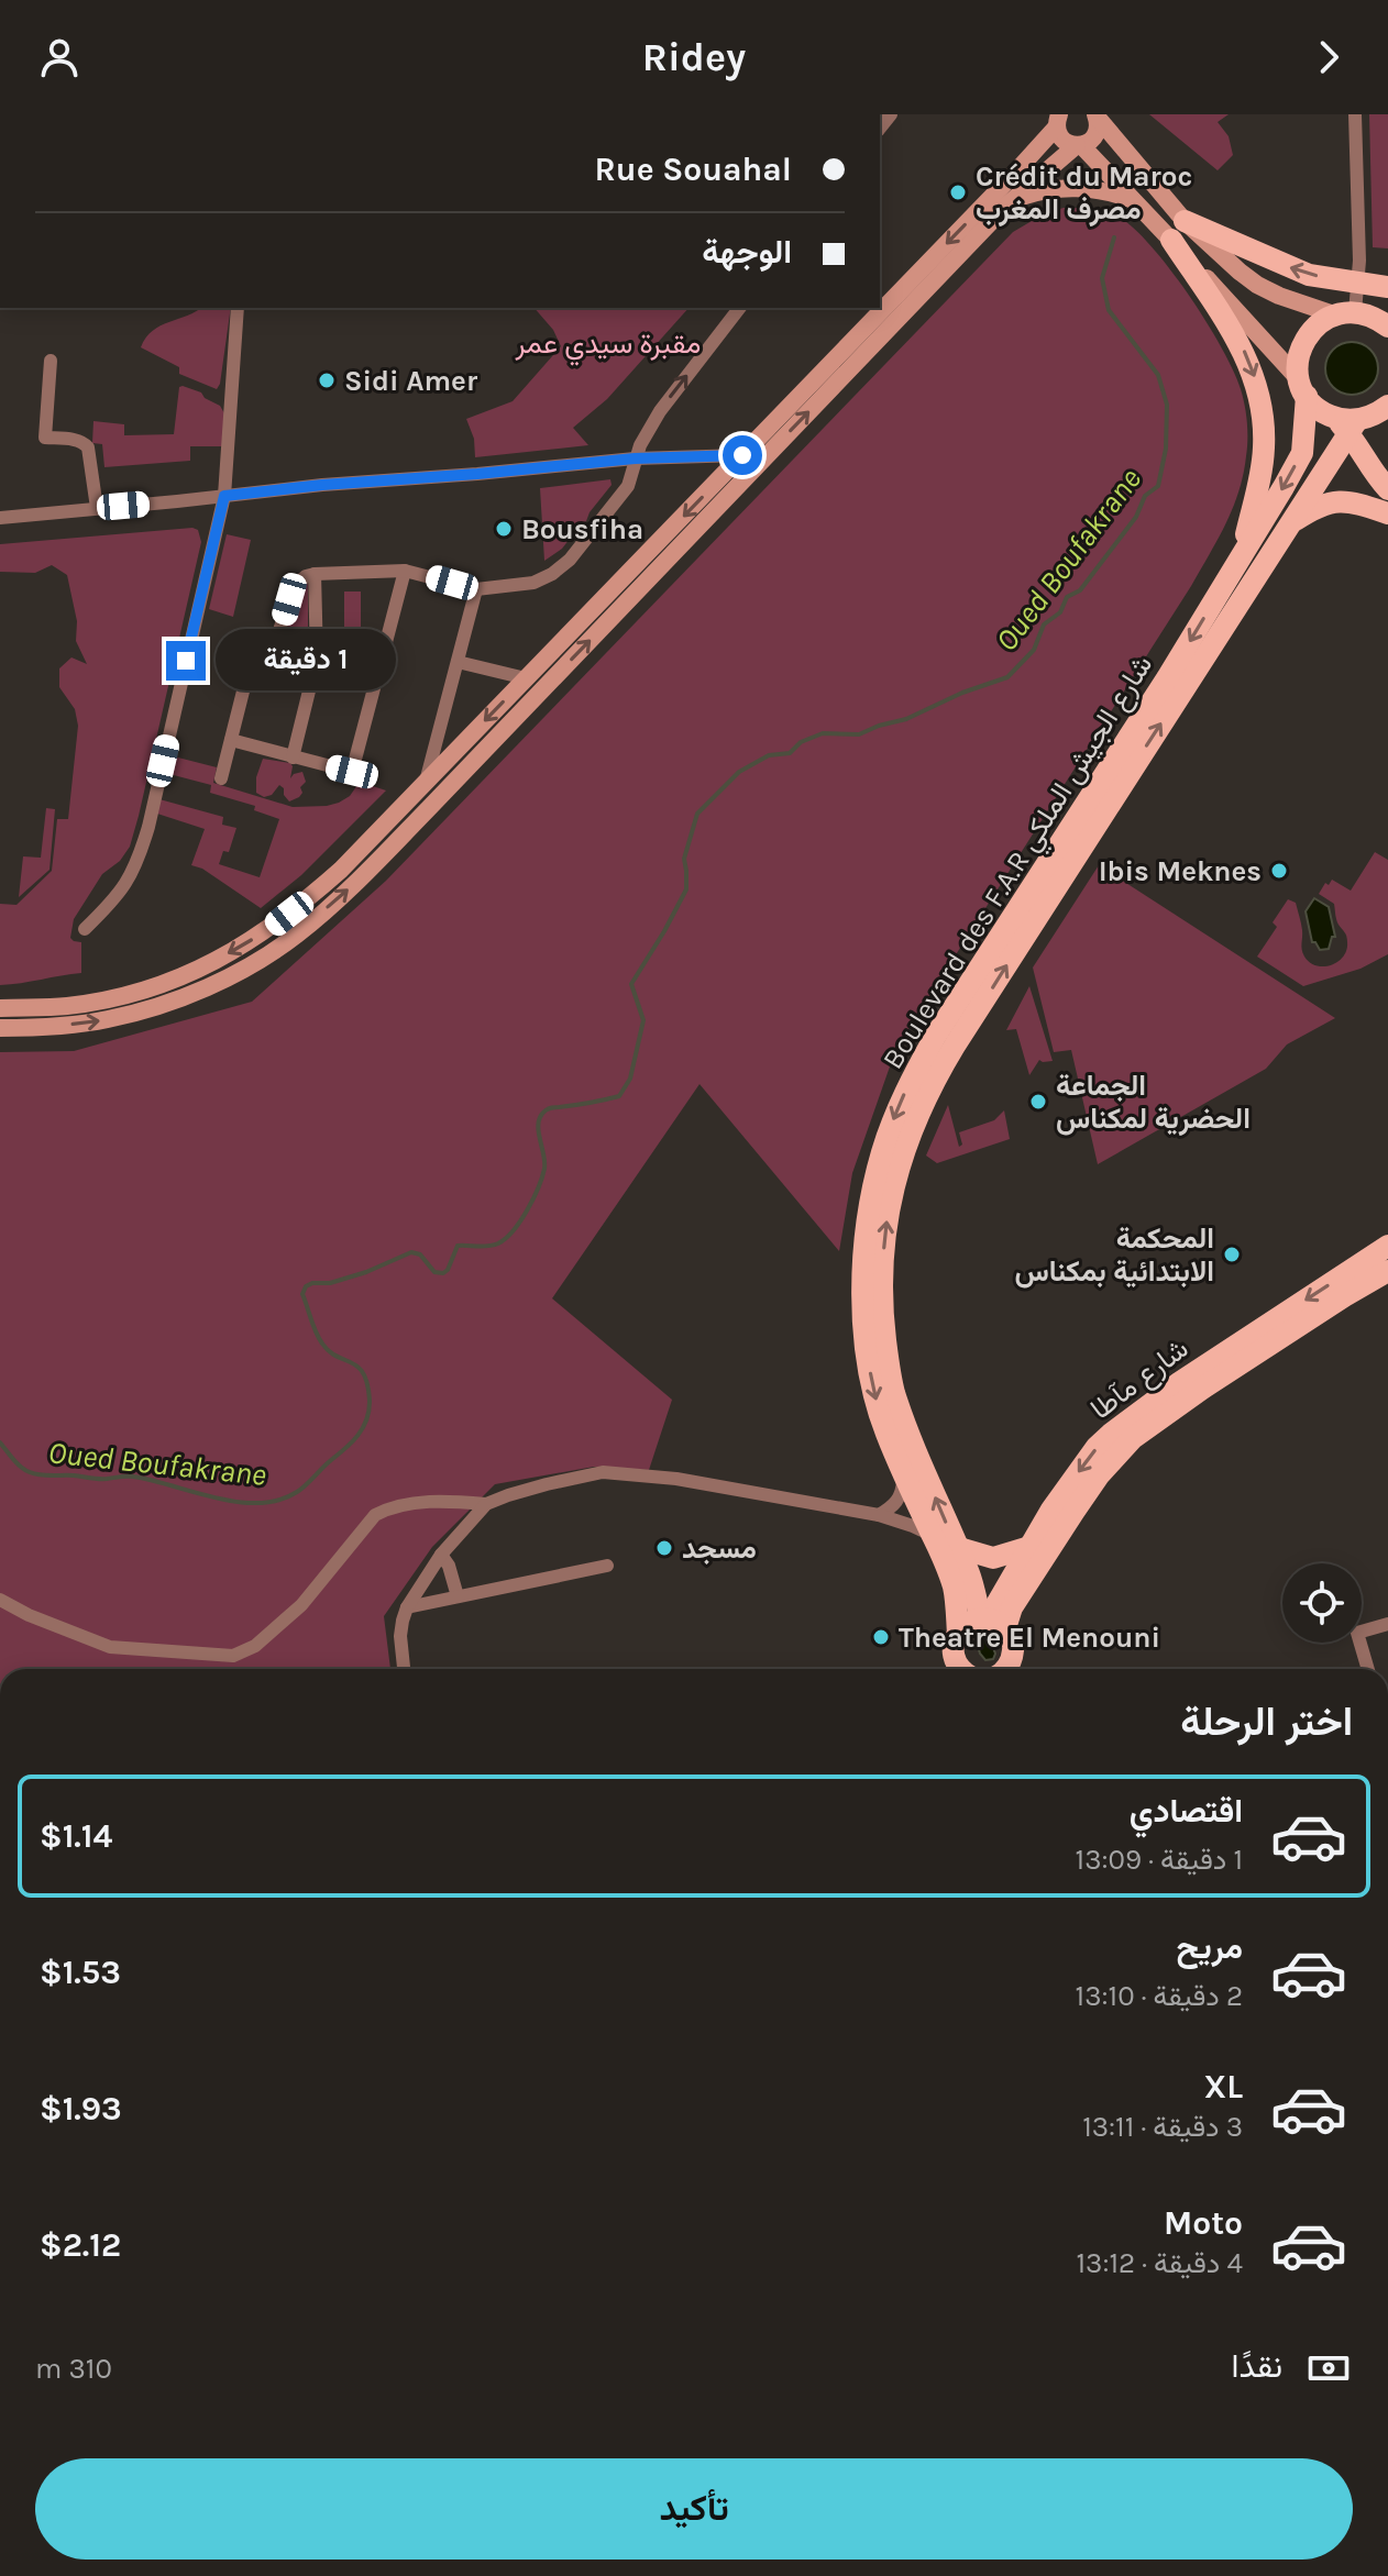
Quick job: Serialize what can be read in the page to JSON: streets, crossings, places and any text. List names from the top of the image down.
{
  "streets": {
    "main road": ["Boulevard des F.A.R شارع الجيش الملكي", "شارع مآطا"]
  },
  "crossings": [
    ["Boulevard des F.A.R شارع الجيش الملكي", "شارع مآطا"]
  ],
  "water": ["Oued Boufakrane"],
  "parks": ["مقبرة سيدي عمر"],
  "places": [
    "Crédit du Maroc مصرف المغرب",
    "Sidi Amer",
    "Bousfiha",
    "Ibis Meknes",
    "الجماعة الحضرية لمكناس",
    "المحكمة الابتدائية بمكناس",
    "مسجد",
    "Theatre El Menouni"
  ],
  "page": {
    "header": "Ridey",
    "banner": ["Rue Souahal", "الوجهة"],
    "bubble": "1 دقيقة",
    "heading": "اختر الرحلة",
    "list": [
      {
        "name": "اقتصادي",
        "note": "1 دقيقة · 13:09",
        "value": "$1.14"
      },
      {
        "name": "مريح",
        "note": "2 دقيقة · 13:10",
        "value": "$1.53"
      },
      {
        "name": "XL",
        "note": "3 دقيقة · 13:11",
        "value": "$1.93"
      },
      {
        "name": "Moto",
        "note": "4 دقيقة · 13:12",
        "value": "$2.12"
      }
    ],
    "pay": ["نقدًا", "310 m"],
    "buttons": "تأكيد"
  }
}
